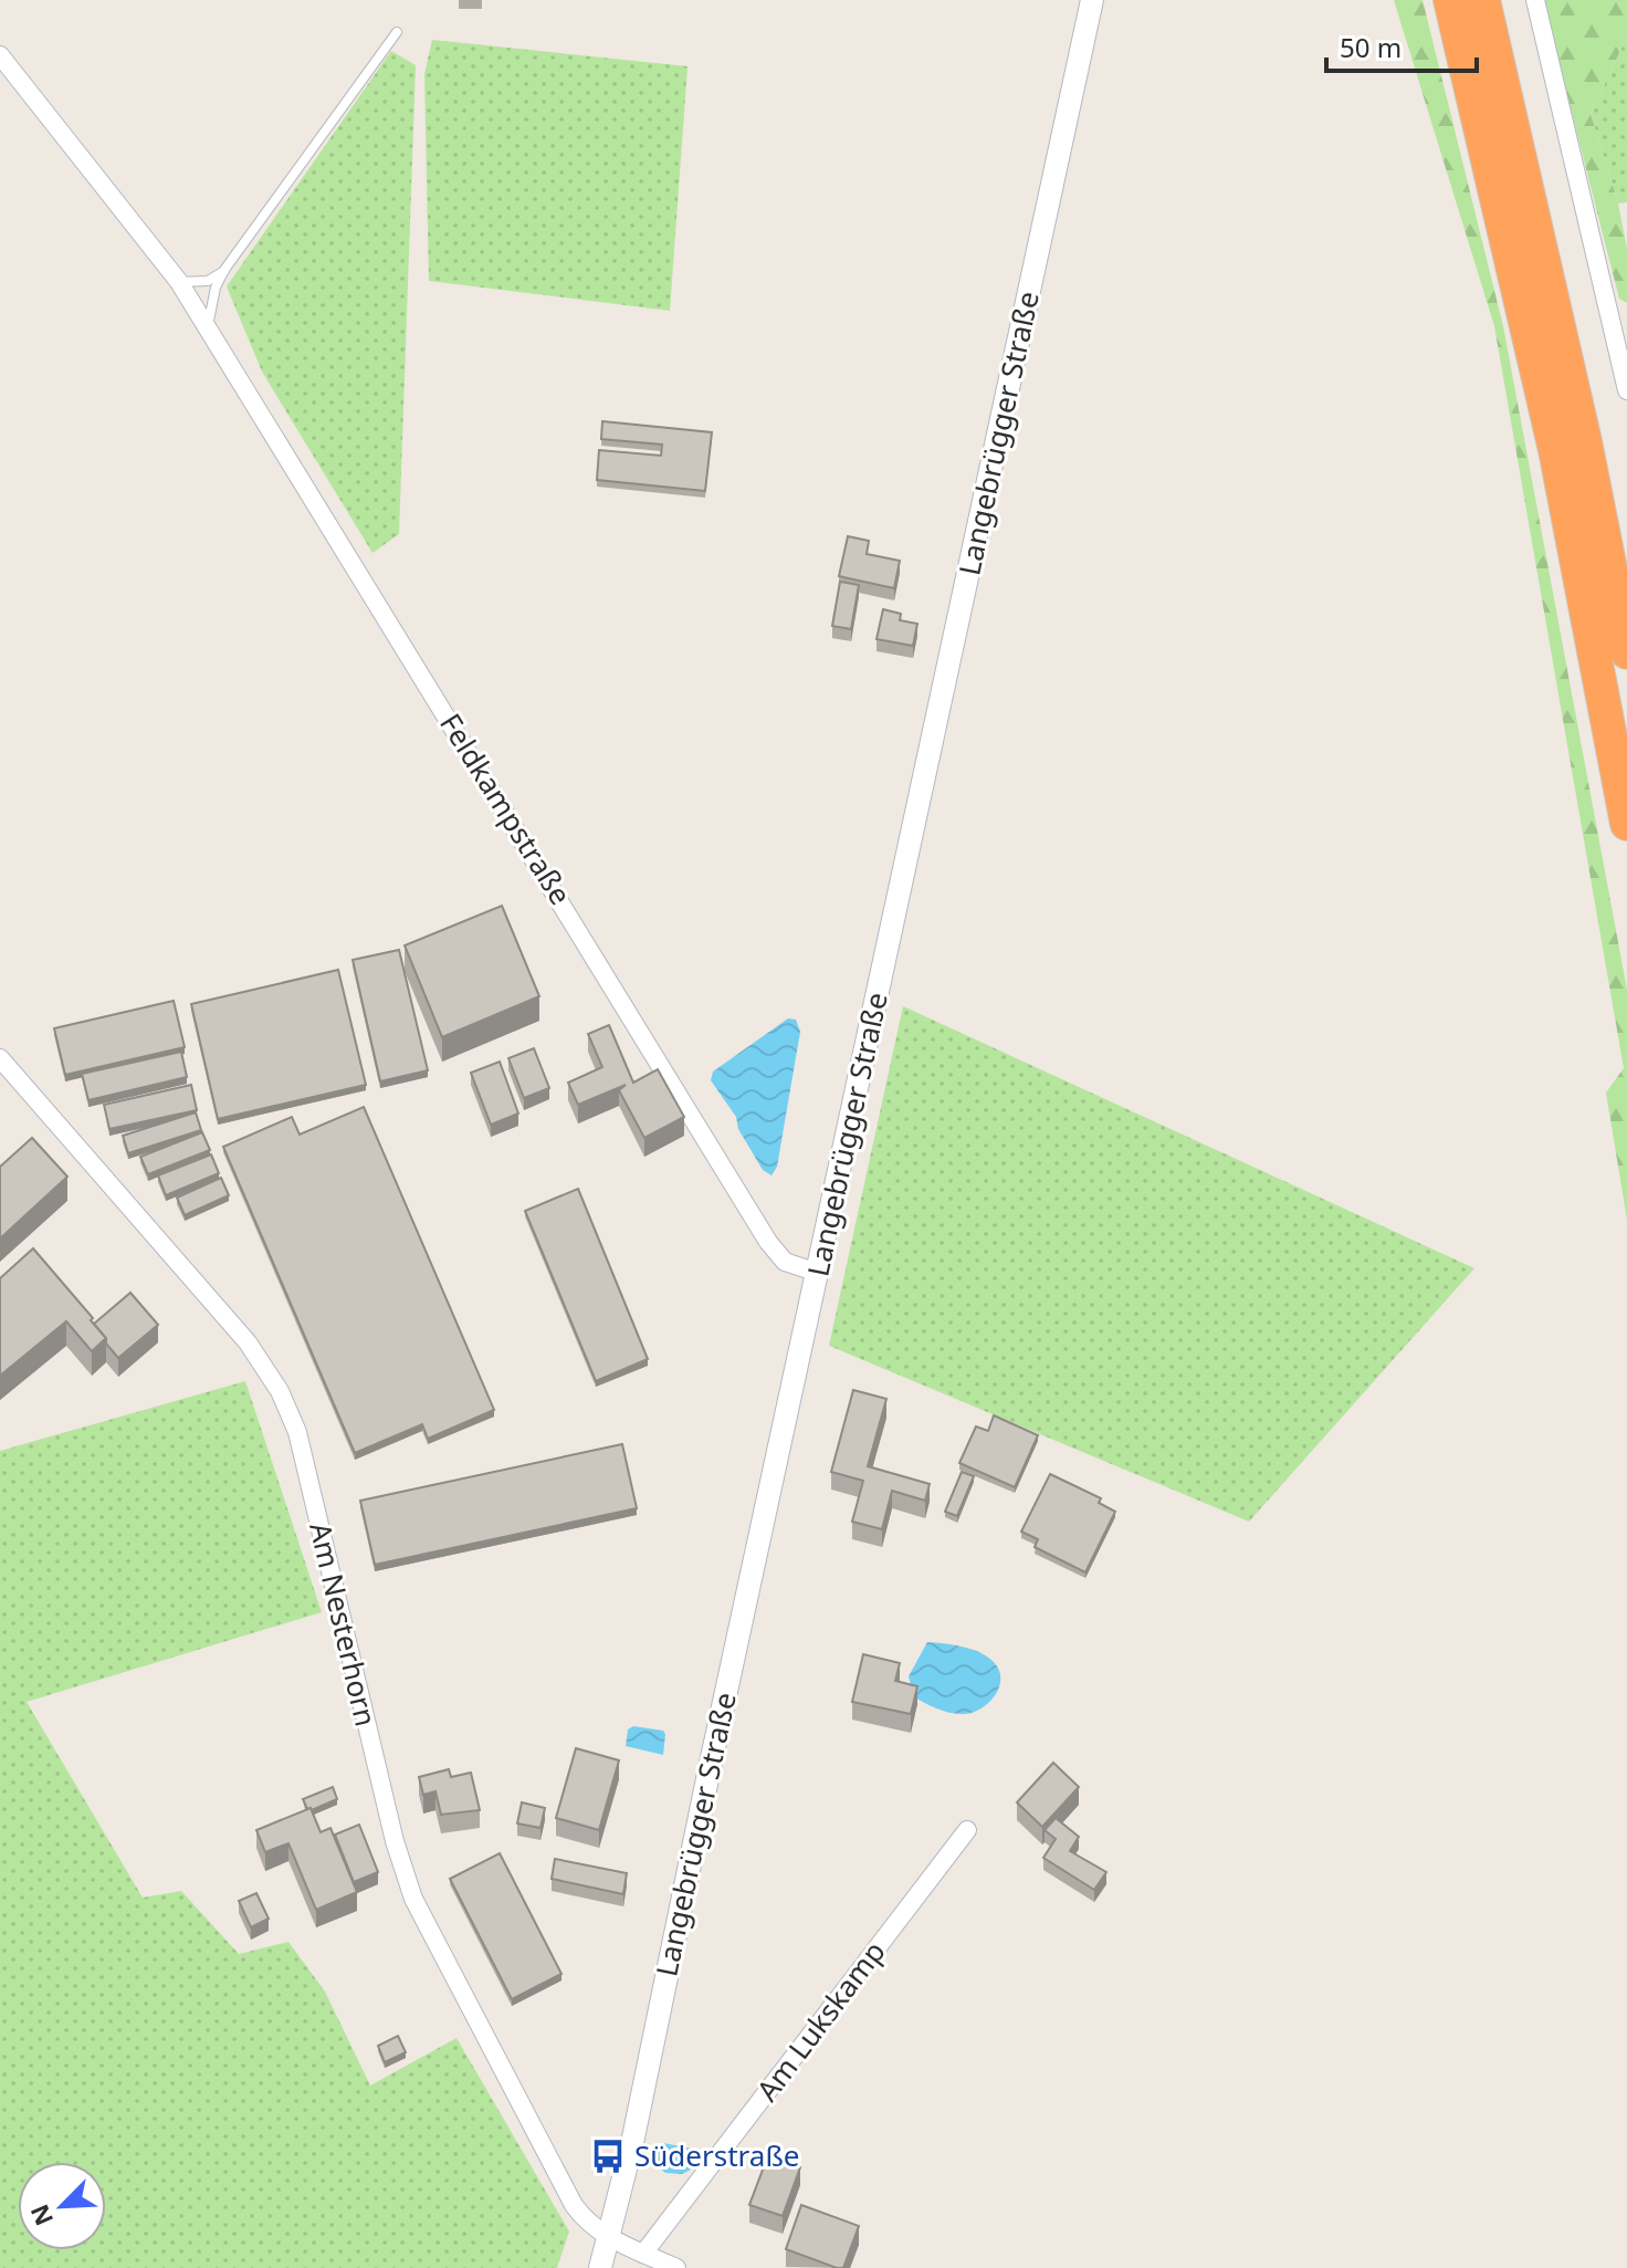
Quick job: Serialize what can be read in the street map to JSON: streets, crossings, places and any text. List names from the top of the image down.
{
  "streets": {
    "street": [
      "Langebrügger Straße",
      "Feldkampstraße",
      "Am Nesterhorn",
      "Am Lukskamp"
    ]
  },
  "crossings": [
    ["Langebrügger Straße", "Feldkampstraße"],
    ["Langebrügger Straße", "Am Nesterhorn"]
  ],
  "places": {
    "bus stop": ["Süderstraße"]
  },
  "scale_bar": "50 m",
  "north": "bottom left"
}
